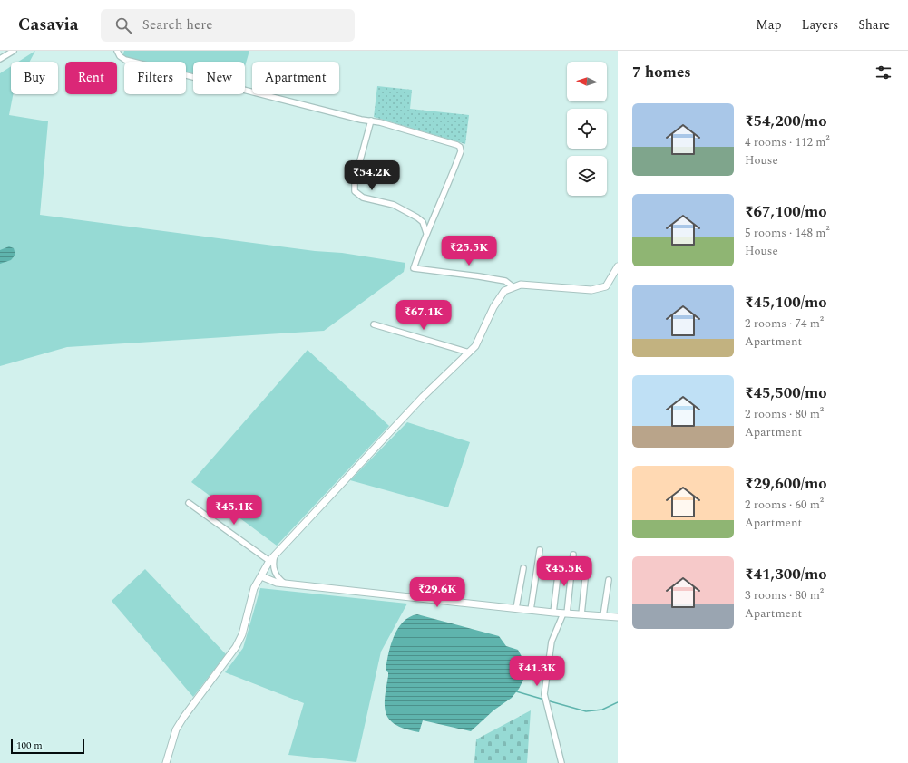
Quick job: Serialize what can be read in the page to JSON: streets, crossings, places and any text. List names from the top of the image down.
{
  "scale_bar": "100 m",
  "north": "left",
  "page": {
    "header": "Casavia",
    "search": "Search here",
    "nav": ["Map", "Layers", "Share"],
    "heading": "7 homes",
    "chip": [
      "Buy",
      "Rent",
      "Filters",
      "New",
      "Apartment"
    ],
    "list": [
      {
        "name": "₹54,200/mo",
        "note": "4 rooms · 112 m² · House"
      },
      {
        "name": "₹67,100/mo",
        "note": "5 rooms · 148 m² · House"
      },
      {
        "name": "₹45,100/mo",
        "note": "2 rooms · 74 m² · Apartment"
      },
      {
        "name": "₹45,500/mo",
        "note": "2 rooms · 80 m² · Apartment"
      },
      {
        "name": "₹29,600/mo",
        "note": "2 rooms · 60 m² · Apartment"
      },
      {
        "name": "₹41,300/mo",
        "note": "3 rooms · 80 m² · Apartment"
      }
    ],
    "price": [
      "₹54.2K",
      "₹25.5K",
      "₹67.1K",
      "₹45.1K",
      "₹45.5K",
      "₹29.6K",
      "₹41.3K"
    ],
    "scale": "100 m"
  }
}
